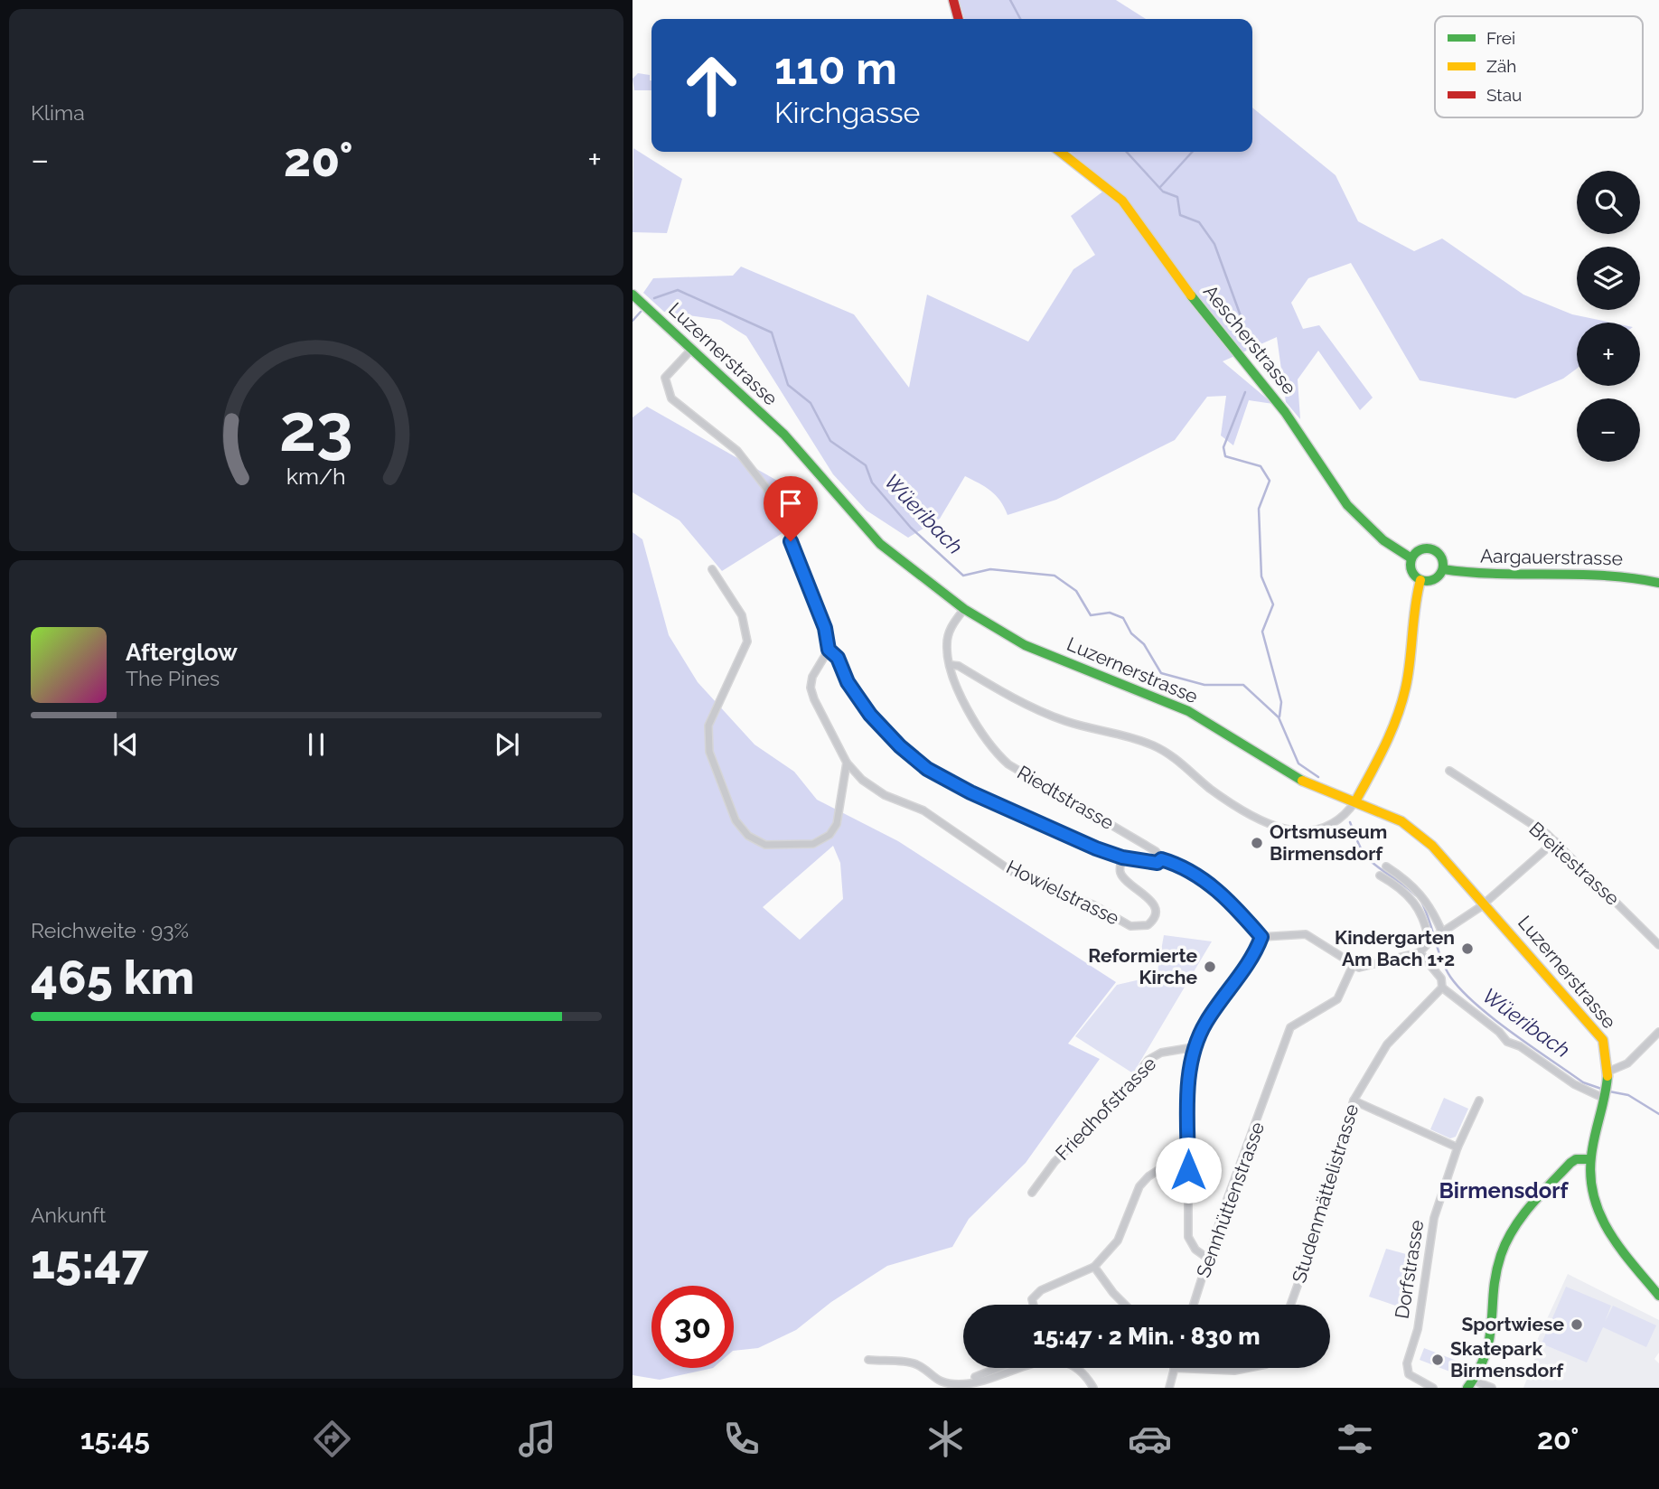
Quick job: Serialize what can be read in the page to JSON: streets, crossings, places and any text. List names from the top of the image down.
{
  "streets": {
    "main road": ["Aescherstrasse", "Luzernerstrasse", "Aargauerstrasse"],
    "street": [
      "Riedtstrasse",
      "Breitestrasse",
      "Howielstrasse",
      "Friedhofstrasse",
      "Studenmättelistrasse",
      "Sennhüttenstrasse",
      "Dorfstrasse"
    ]
  },
  "crossings": [
    ["Aescherstrasse", "Aargauerstrasse"],
    ["Luzernerstrasse", "Riedtstrasse"]
  ],
  "districts": ["Birmensdorf"],
  "water": ["Wüeribach"],
  "places": [
    "Ortsmuseum Birmensdorf",
    "Kindergarten Am Bach 1+2",
    "Reformierte Kirche",
    "Sportwiese",
    "Skatepark Birmensdorf"
  ],
  "legend": ["Frei", "Zäh", "Stau"],
  "page": {
    "tile": [
      "Klima",
      ["Reichweite · 93%", "465 km"],
      ["Ankunft", "15:47"]
    ],
    "turn": ["110 m", "Kirchgasse"],
    "heat": ["−", "20°", "+"],
    "map_buttons": ["+", "−"],
    "song": ["Afterglow", "The Pines"],
    "limit": "30",
    "trip": "15:47 · 2 Min. · 830 m",
    "tabs": ["15:45", "20°"],
    "gauge": ["23", "km/h"]
  }
}
